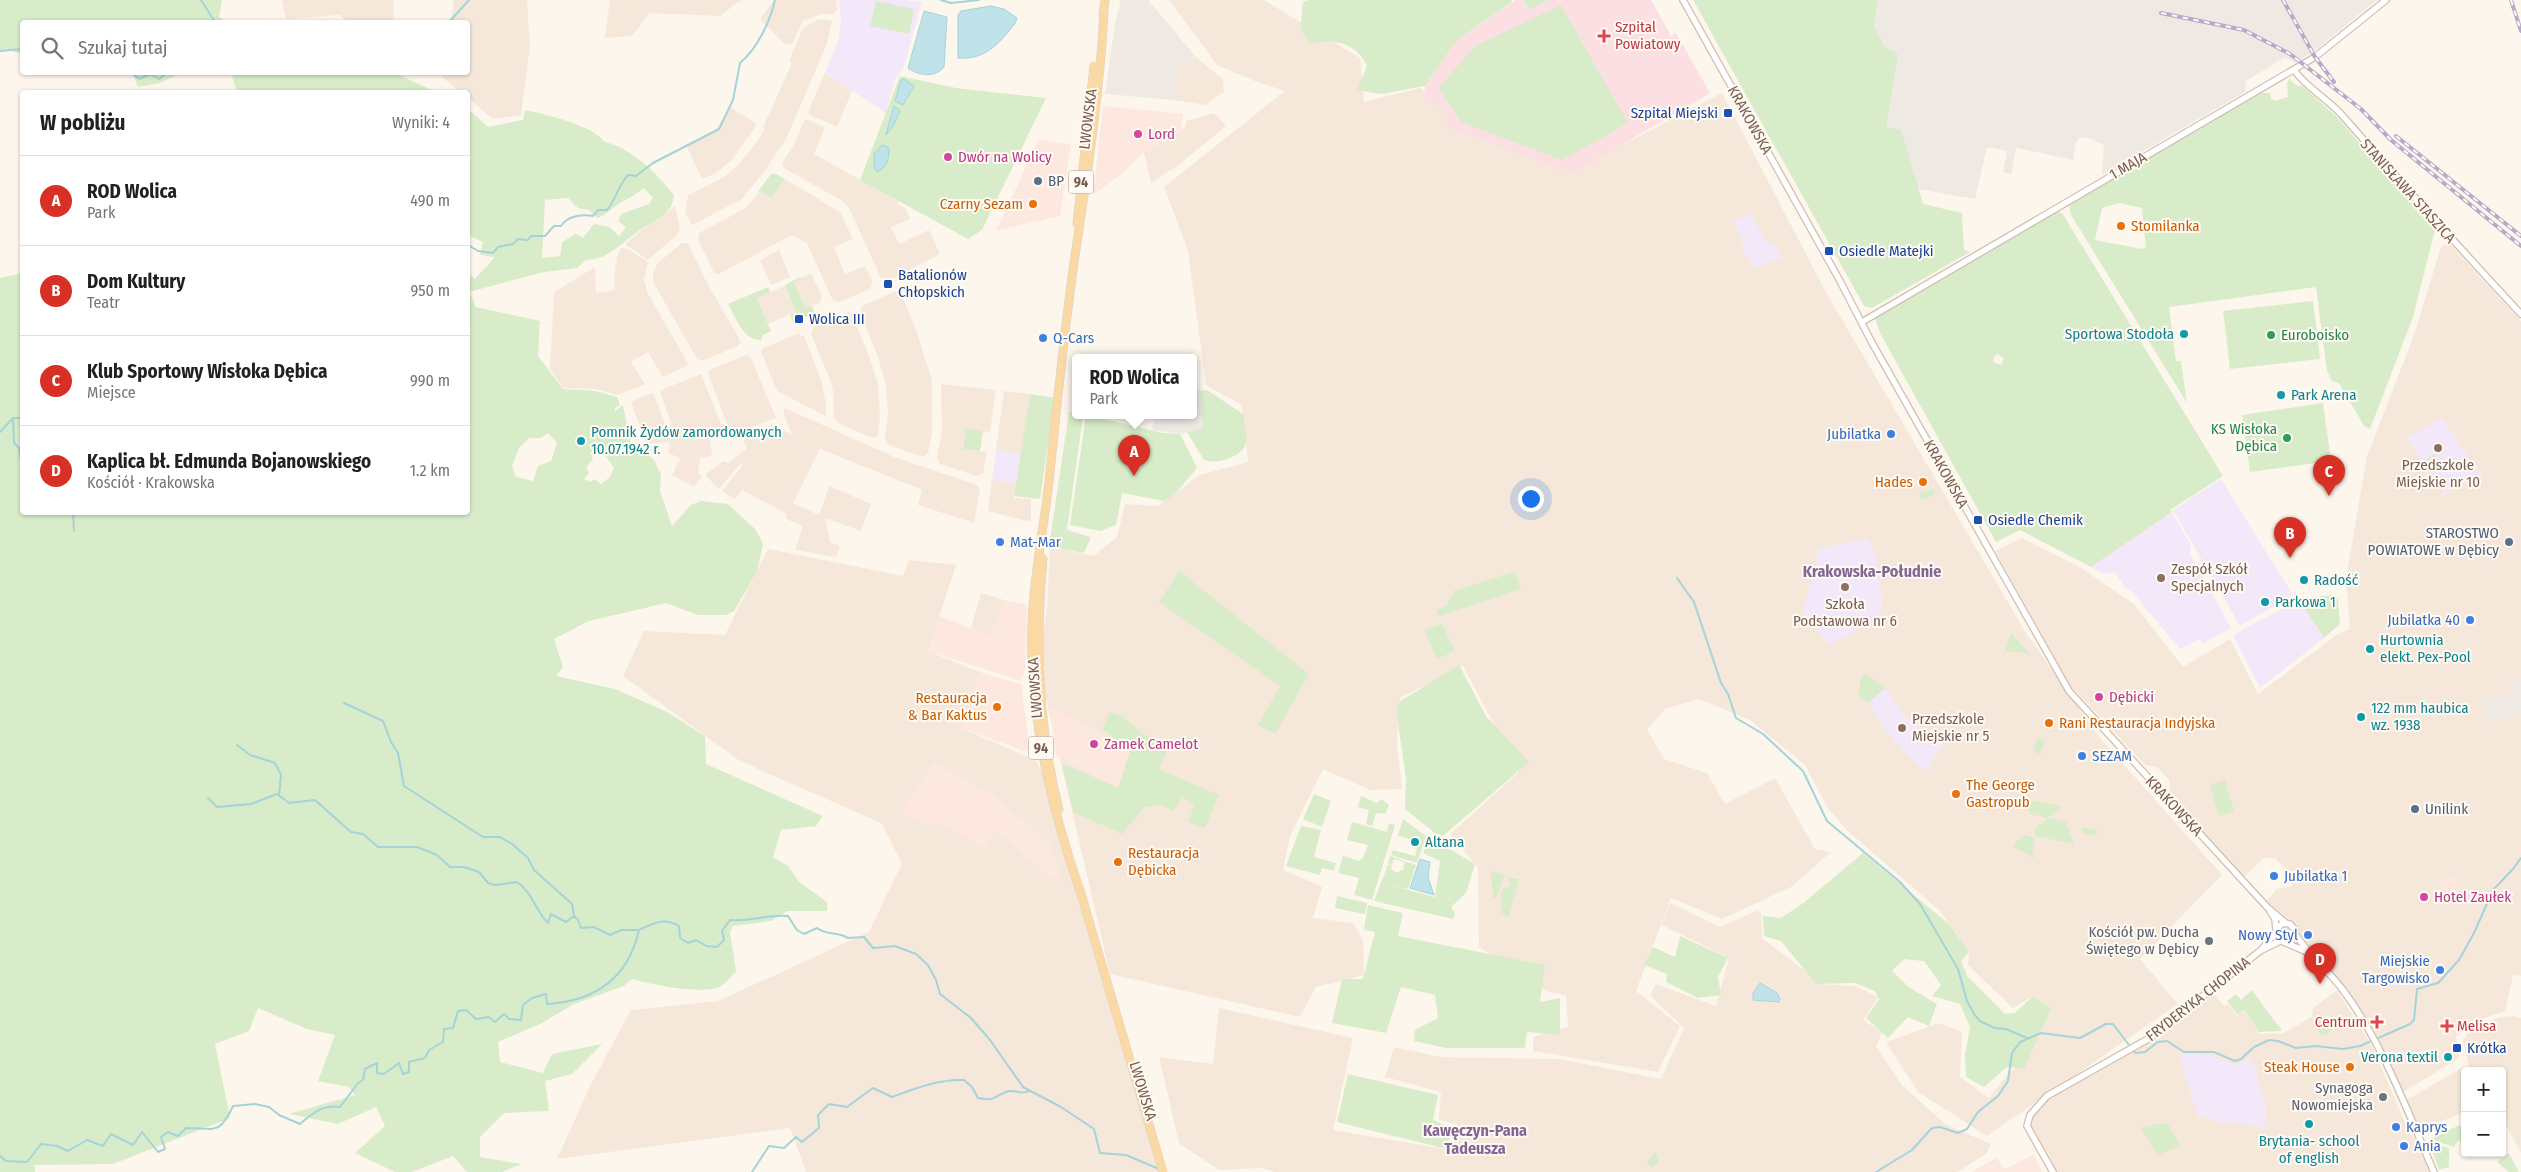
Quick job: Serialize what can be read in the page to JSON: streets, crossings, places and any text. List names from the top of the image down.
{
  "streets": {
    "main road": ["LWOWSKA", "94"],
    "street": [
      "KRAKOWSKA",
      "1 MAJA",
      "STANISŁAWA STASZICA",
      "FRYDERYKA CHOPINA"
    ]
  },
  "crossings": [
    ["KRAKOWSKA", "1 MAJA"],
    ["KRAKOWSKA", "FRYDERYKA CHOPINA"],
    ["1 MAJA", "STANISŁAWA STASZICA"]
  ],
  "districts": ["Krakowska-Południe", "Kawęczyn-Pana Tadeusza"],
  "places": {
    "health": ["Szpital Powiatowy", "Centrum", "Melisa"],
    "transit": [
      "Szpital Miejski",
      "Osiedle Matejki",
      "Batalionów Chłopskich",
      "Wolica III",
      "Osiedle Chemik",
      "Krótka"
    ],
    "other": [
      "Lord",
      "Dwór na Wolicy",
      "BP",
      "Czarny Sezam",
      "Stomilanka",
      "Sportowa Stodoła",
      "Euroboisko",
      "Q-Cars",
      "Park Arena",
      "Jubilatka",
      "KS Wisłoka Dębica",
      "Pomnik Żydów zamordowanych 10.07.1942 r.",
      "Przedszkole Miejskie nr 10",
      "Hades",
      "Mat-Mar",
      "STAROSTWO POWIATOWE w Dębicy",
      "Zespół Szkół Specjalnych",
      "Radość",
      "Szkoła Podstawowa nr 6",
      "Parkowa 1",
      "Jubilatka 40",
      "Hurtownia elekt. Pex-Pool",
      "Dębicki",
      "Restauracja & Bar Kaktus",
      "122 mm haubica wz. 1938",
      "Rani Restauracja Indyjska",
      "Przedszkole Miejskie nr 5",
      "Zamek Camelot",
      "SEZAM",
      "The George Gastropub",
      "Unilink",
      "Altana",
      "Restauracja Dębicka",
      "Jubilatka 1",
      "Hotel Zaułek",
      "Nowy Styl",
      "Kościół pw. Ducha Świętego w Dębicy",
      "Miejskie Targowisko",
      "Verona textil",
      "Steak House",
      "Synagoga Nowomiejska",
      "Brytania- school of english",
      "Kaprys",
      "Ania"
    ]
  },
  "page": {
    "search": "Szukaj tutaj",
    "heading": ["W pobliżu", "Wyniki: 4"],
    "list": [
      {
        "mark": "A",
        "name": "ROD Wolica",
        "note": "Park",
        "value": "490 m"
      },
      {
        "mark": "B",
        "name": "Dom Kultury",
        "note": "Teatr",
        "value": "950 m"
      },
      {
        "mark": "C",
        "name": "Klub Sportowy Wisłoka Dębica",
        "note": "Miejsce",
        "value": "990 m"
      },
      {
        "mark": "D",
        "name": "Kaplica bł. Edmunda Bojanowskiego",
        "note": "Kościół · Krakowska",
        "value": "1.2 km"
      }
    ],
    "popup": ["ROD Wolica", "Park"],
    "pins": [
      "A",
      "C",
      "B",
      "D"
    ],
    "map_buttons": ["+", "−"]
  }
}
